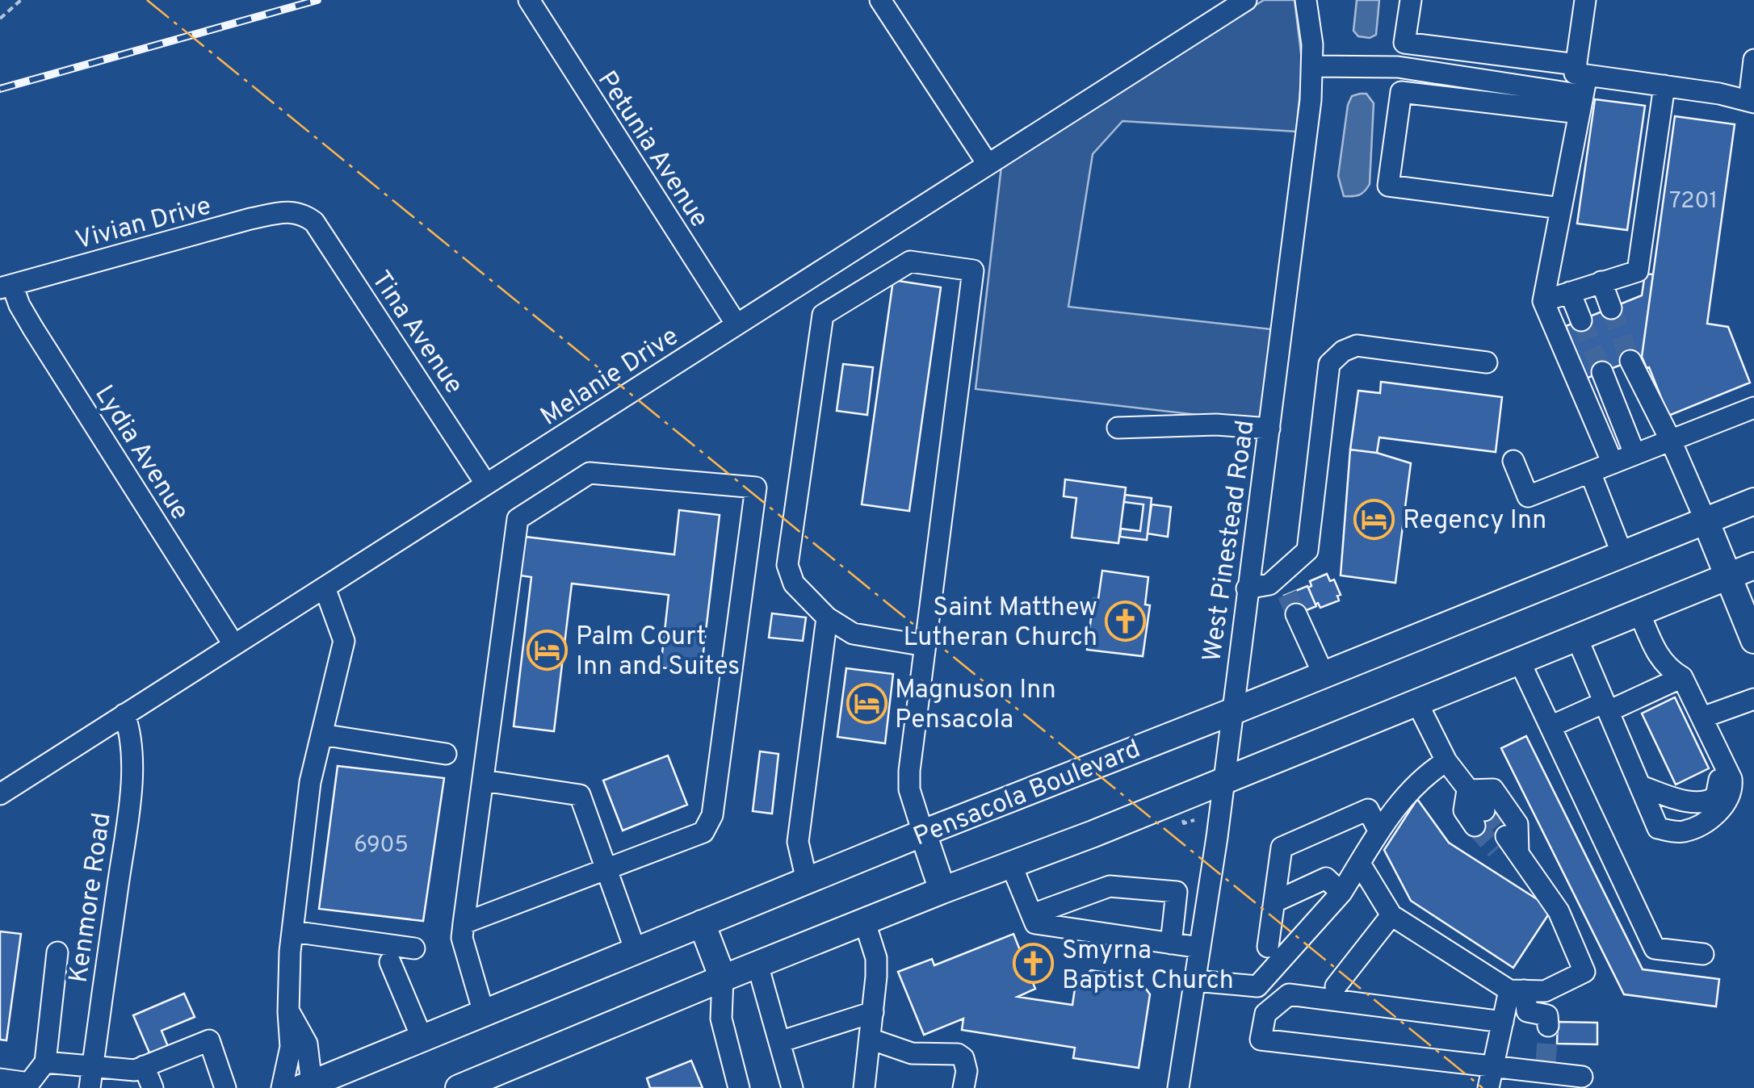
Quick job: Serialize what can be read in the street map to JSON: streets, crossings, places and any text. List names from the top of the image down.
{
  "streets": {
    "main road": ["Pensacola Boulevard"],
    "street": [
      "Petunia Avenue",
      "Vivian Drive",
      "Tina Avenue",
      "Melanie Drive",
      "Lydia Avenue",
      "West Pinestead Road",
      "Kenmore Road"
    ]
  },
  "crossings": [
    ["Petunia Avenue", "Melanie Drive"],
    ["Vivian Drive", "Tina Avenue"],
    ["Vivian Drive", "Lydia Avenue"],
    ["Tina Avenue", "Melanie Drive"],
    ["Melanie Drive", "Lydia Avenue"],
    ["Melanie Drive", "Kenmore Road"],
    ["West Pinestead Road", "Pensacola Boulevard"]
  ],
  "places": {
    "hotel": ["Regency Inn", "Palm Court Inn and Suites", "Magnuson Inn Pensacola"],
    "church": ["Saint Matthew Lutheran Church", "Smyrna Baptist Church"]
  },
  "house_numbers": ["7201", "6905"]
}
